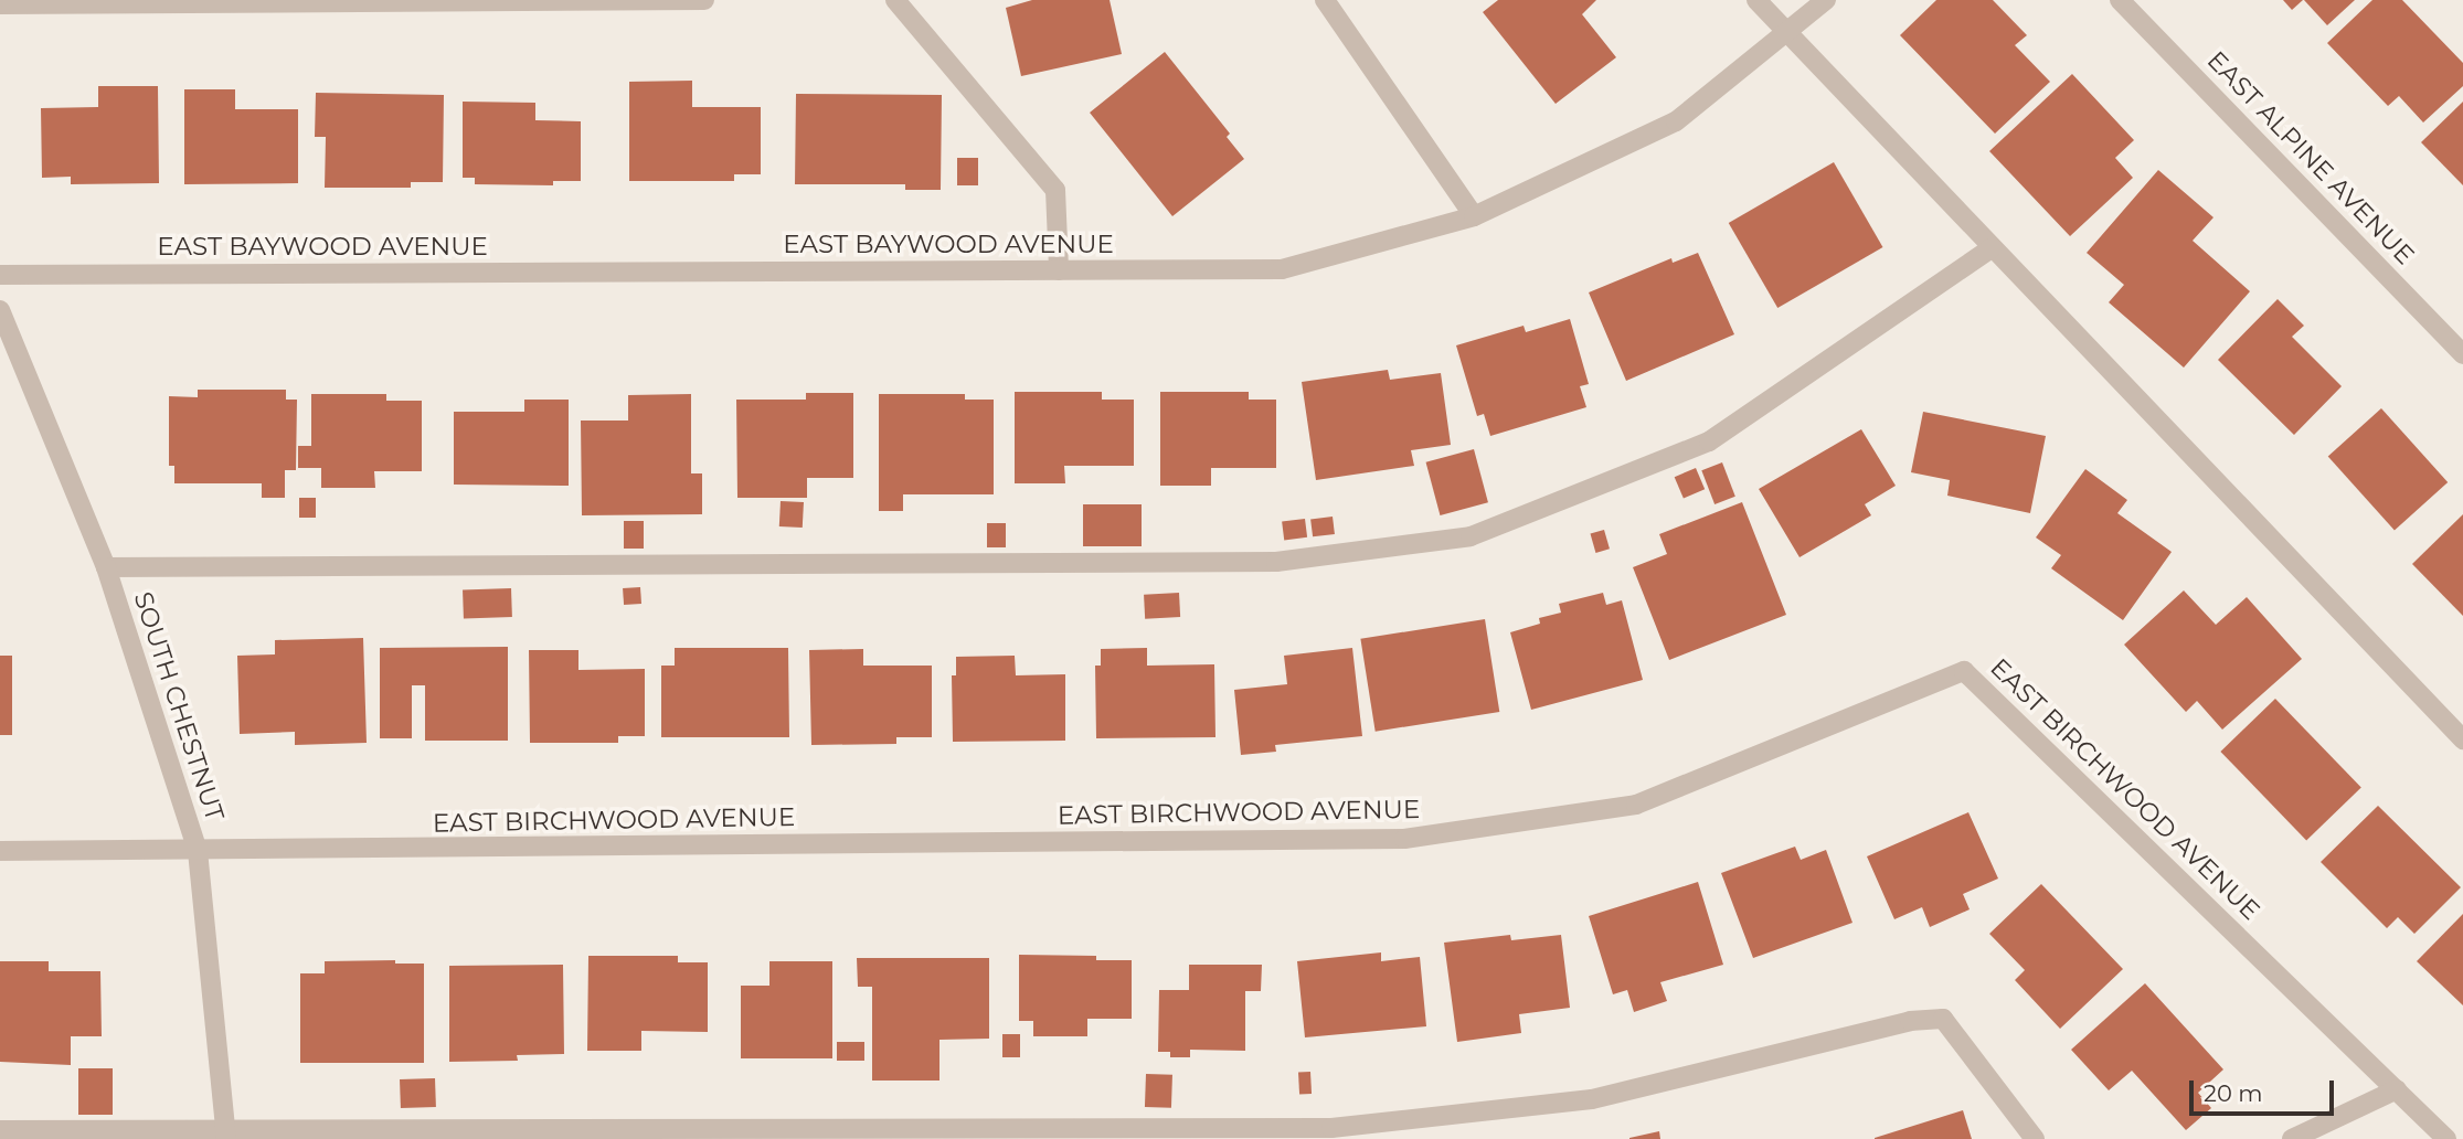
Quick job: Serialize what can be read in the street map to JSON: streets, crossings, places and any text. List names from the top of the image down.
{
  "streets": {
    "street": [
      "EAST ALPINE AVENUE",
      "EAST BAYWOOD AVENUE",
      "SOUTH CHESTNUT",
      "EAST BIRCHWOOD AVENUE"
    ]
  },
  "crossings": [
    ["SOUTH CHESTNUT", "EAST BIRCHWOOD AVENUE"]
  ],
  "scale_bar": "20 m"
}
